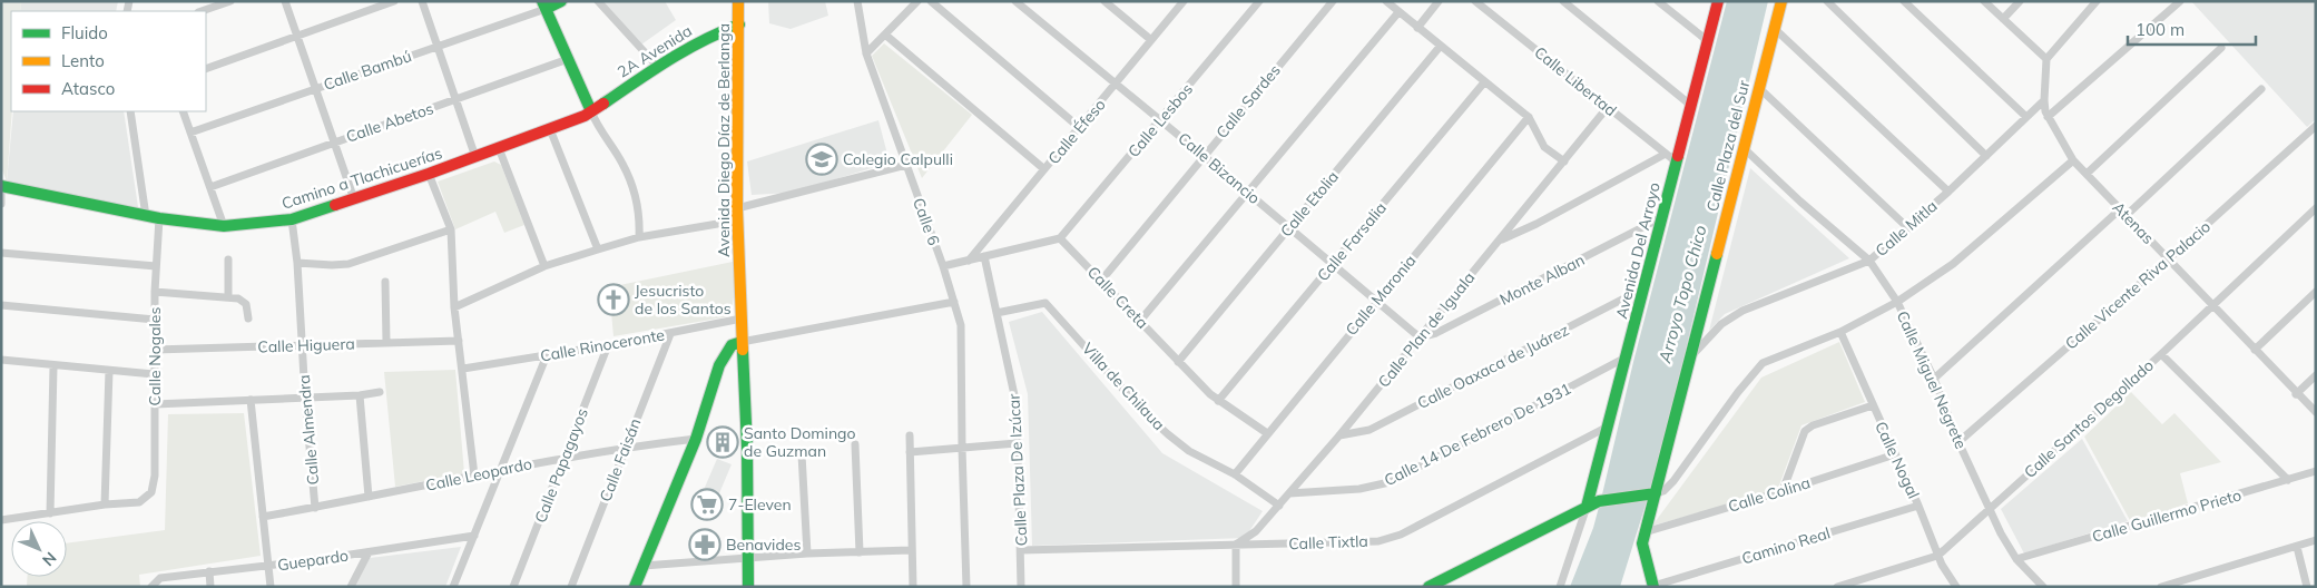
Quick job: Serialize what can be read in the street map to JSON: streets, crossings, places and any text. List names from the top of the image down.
{
  "streets": {
    "street": [
      "2A Avenida",
      "Calle Bambú",
      "Calle Libertad",
      "Calle Sardes",
      "Calle Lesbos",
      "Calle Abetos",
      "Calle Éfeso",
      "Avenida Diego Díaz de Berlanga",
      "Calle Plaza del Sur",
      "Calle Bizancio",
      "Camino a Tlachicuerías",
      "Calle Etolia",
      "Calle 6",
      "Atenas",
      "Calle Mitla",
      "Calle Farsalia",
      "Avenida Del Arroyo",
      "Monte Alban",
      "Calle Vicente Riva Palacio",
      "Calle Maronia",
      "Calle Creta",
      "Calle Plan de Iguala",
      "Calle Higuera",
      "Calle Rinoceronte",
      "Calle Nogales",
      "Calle Oaxaca de Juárez",
      "Calle Miguel Negrete",
      "Villa de Chilaua",
      "Calle Santos Degollado",
      "Calle Almendra",
      "Calle 14 De Febrero De 1931",
      "Calle Faisán",
      "Calle Nogal",
      "Calle Papagayos",
      "Calle Plaza De Izúcar",
      "Calle Leopardo",
      "Calle Colina",
      "Calle Guillermo Prieto",
      "Calle Tixtla",
      "Camino Real",
      "Guepardo"
    ]
  },
  "crossings": [
    ["2A Avenida", "Avenida Diego Díaz de Berlanga"],
    ["2A Avenida", "Camino a Tlachicuerías"],
    ["Calle Libertad", "Avenida Del Arroyo"],
    ["Calle Libertad", "Calle Plan de Iguala"],
    ["Calle Sardes", "Calle Bizancio"],
    ["Calle Sardes", "Calle Creta"],
    ["Calle Lesbos", "Calle Bizancio"],
    ["Calle Lesbos", "Calle Creta"],
    ["Calle Éfeso", "Calle Bizancio"],
    ["Avenida Diego Díaz de Berlanga", "Calle Rinoceronte"],
    ["Calle Plaza del Sur", "Calle Mitla"],
    ["Calle Plaza del Sur", "Calle Miguel Negrete"],
    ["Calle Plaza del Sur", "Calle Colina"],
    ["Calle Bizancio", "Calle Etolia"],
    ["Calle Bizancio", "Calle Farsalia"],
    ["Calle Bizancio", "Monte Alban"],
    ["Calle Bizancio", "Calle Maronia"],
    ["Calle Bizancio", "Calle Plan de Iguala"],
    ["Camino a Tlachicuerías", "Calle Nogales"],
    ["Camino a Tlachicuerías", "Calle Almendra"],
    ["Calle Etolia", "Calle Creta"],
    ["Atenas", "Calle Mitla"],
    ["Atenas", "Calle Vicente Riva Palacio"],
    ["Atenas", "Calle Santos Degollado"],
    ["Calle Mitla", "Calle Miguel Negrete"],
    ["Calle Farsalia", "Calle Creta"],
    ["Avenida Del Arroyo", "Monte Alban"],
    ["Avenida Del Arroyo", "Calle Oaxaca de Juárez"],
    ["Avenida Del Arroyo", "Calle 14 De Febrero De 1931"],
    ["Avenida Del Arroyo", "Calle Tixtla"],
    ["Monte Alban", "Calle Plan de Iguala"],
    ["Calle Vicente Riva Palacio", "Calle Miguel Negrete"],
    ["Calle Maronia", "Calle Creta"],
    ["Calle Maronia", "Villa de Chilaua"],
    ["Calle Plan de Iguala", "Calle Oaxaca de Juárez"],
    ["Calle Plan de Iguala", "Villa de Chilaua"],
    ["Calle Plan de Iguala", "Calle 14 De Febrero De 1931"],
    ["Calle Plan de Iguala", "Calle Tixtla"],
    ["Calle Higuera", "Calle Nogales"],
    ["Calle Higuera", "Calle Almendra"],
    ["Calle Rinoceronte", "Calle Faisán"],
    ["Calle Rinoceronte", "Calle Papagayos"],
    ["Calle Miguel Negrete", "Calle Santos Degollado"],
    ["Calle Miguel Negrete", "Calle Guillermo Prieto"],
    ["Villa de Chilaua", "Calle Plaza De Izúcar"],
    ["Calle Santos Degollado", "Calle Nogal"],
    ["Calle Almendra", "Calle Leopardo"],
    ["Calle Faisán", "Calle Leopardo"],
    ["Calle Nogal", "Calle Colina"],
    ["Calle Nogal", "Camino Real"],
    ["Calle Papagayos", "Calle Leopardo"],
    ["Calle Plaza De Izúcar", "Calle Tixtla"]
  ],
  "water": ["Arroyo Topo Chico"],
  "places": {
    "school or university": ["Colegio Calpulli"],
    "church": ["Jesucristo de los Santos"],
    "building": ["Santo Domingo de Guzman"],
    "supermarket": ["7-Eleven"],
    "pharmacy": ["Benavides"]
  },
  "legend": ["Fluido", "Lento", "Atasco"],
  "scale_bar": "100 m",
  "north": "bottom right"
}
